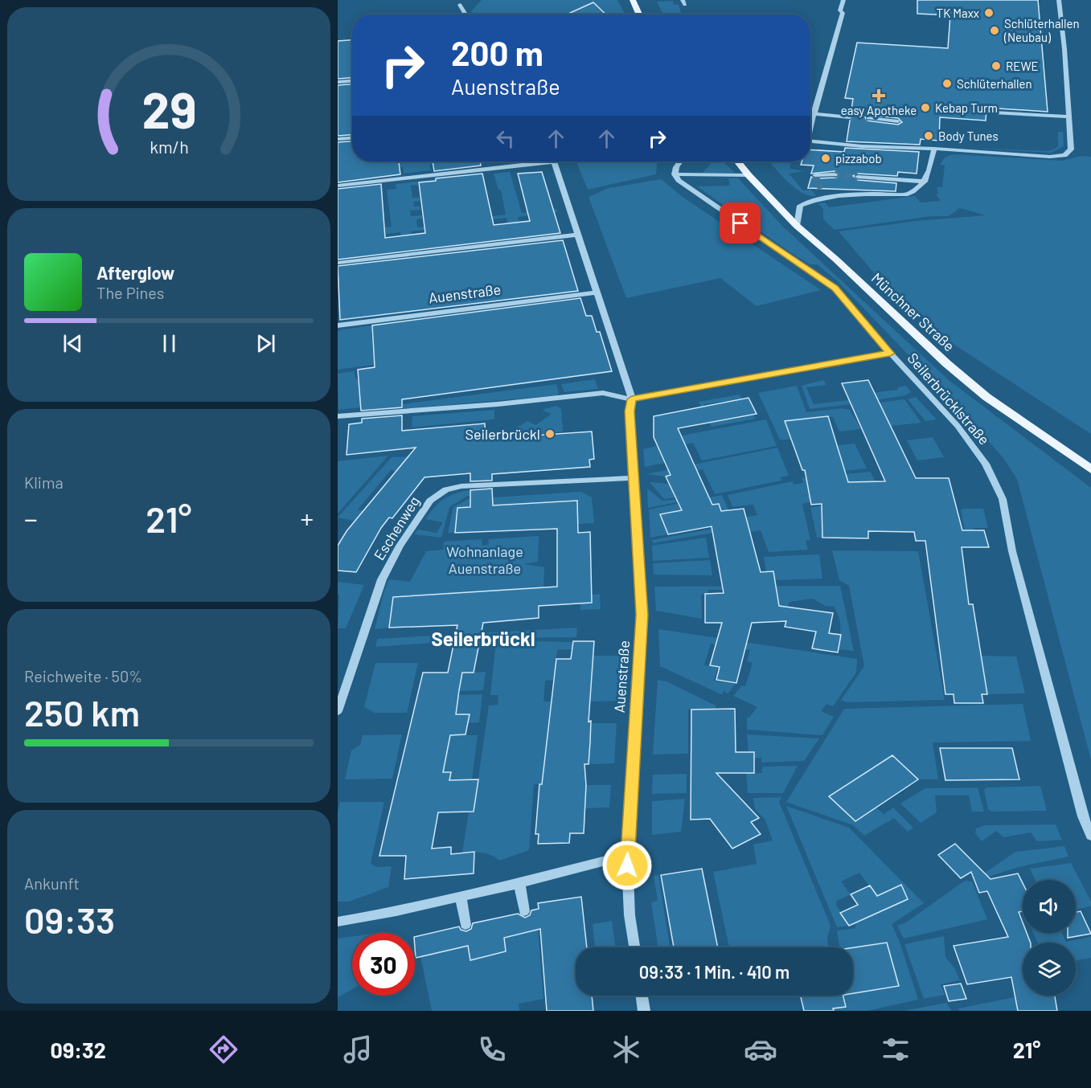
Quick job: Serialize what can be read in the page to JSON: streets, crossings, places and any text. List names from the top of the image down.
{
  "streets": {
    "main road": ["Münchner Straße"],
    "street": ["Auenstraße", "Seilerbrücklstraße", "Eschenweg"]
  },
  "crossings": [
    ["Auenstraße", "Eschenweg"]
  ],
  "districts": ["Seilerbrückl"],
  "parks": ["Wohnanlage Auenstraße"],
  "places": {
    "other": [
      "TK Maxx",
      "Schlüterhallen (Neubau)",
      "REWE",
      "Schlüterhallen",
      "Kebap Turm",
      "Body Tunes",
      "pizzabob",
      "Seilerbrückl"
    ],
    "health": ["easy Apotheke"]
  },
  "page": {
    "turn": ["200 m", "Auenstraße"],
    "song": ["Afterglow", "The Pines"],
    "tile": [
      "Klima",
      ["Reichweite · 50%", "250 km"],
      ["Ankunft", "09:33"]
    ],
    "heat": ["−", "21°", "+"],
    "limit": "30",
    "trip": "09:33 · 1 Min. · 410 m",
    "tabs": ["09:32", "21°"],
    "gauge": ["29", "km/h"]
  }
}
